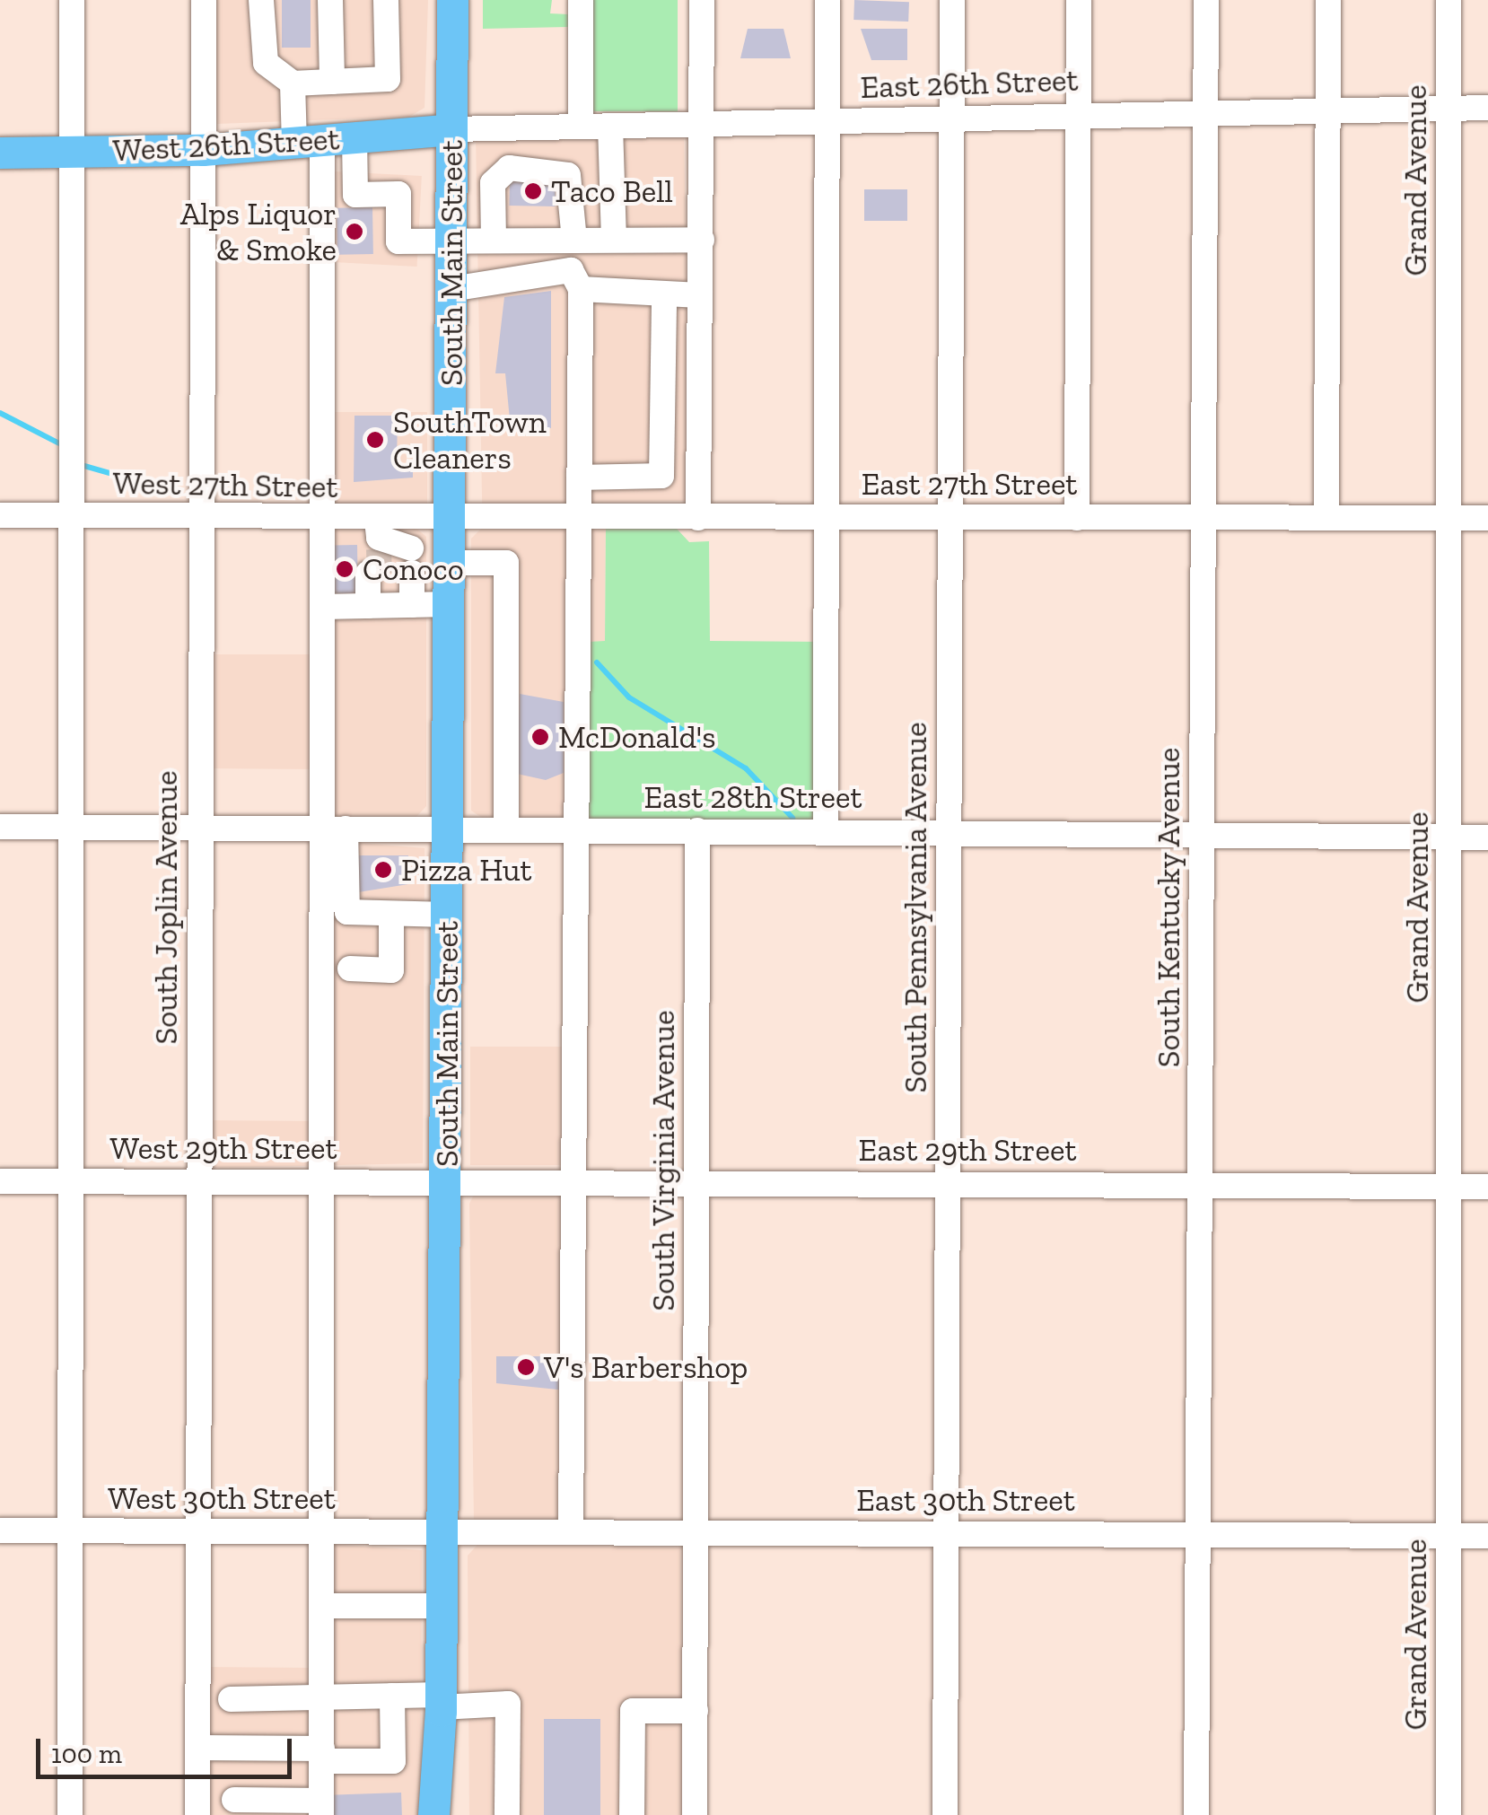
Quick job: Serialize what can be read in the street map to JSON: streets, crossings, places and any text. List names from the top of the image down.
{
  "streets": {
    "main road": ["West 26th Street", "South Main Street"],
    "street": [
      "East 26th Street",
      "Grand Avenue",
      "East 27th Street",
      "West 27th Street",
      "East 28th Street",
      "South Joplin Avenue",
      "South Pennsylvania Avenue",
      "South Kentucky Avenue",
      "West 29th Street",
      "East 29th Street",
      "South Virginia Avenue",
      "West 30th Street",
      "East 30th Street"
    ]
  },
  "crossings": [
    ["East 26th Street", "West 26th Street"],
    ["East 26th Street", "Grand Avenue"],
    ["East 26th Street", "South Main Street"],
    ["East 26th Street", "South Pennsylvania Avenue"],
    ["East 26th Street", "South Kentucky Avenue"],
    ["West 26th Street", "South Main Street"],
    ["West 26th Street", "South Joplin Avenue"],
    ["Grand Avenue", "East 27th Street"],
    ["Grand Avenue", "East 28th Street"],
    ["Grand Avenue", "East 29th Street"],
    ["Grand Avenue", "East 30th Street"],
    ["South Main Street", "East 27th Street"],
    ["South Main Street", "West 27th Street"],
    ["South Main Street", "East 28th Street"],
    ["South Main Street", "West 29th Street"],
    ["South Main Street", "East 29th Street"],
    ["South Main Street", "West 30th Street"],
    ["South Main Street", "East 30th Street"],
    ["East 27th Street", "West 27th Street"],
    ["East 27th Street", "South Pennsylvania Avenue"],
    ["East 27th Street", "South Kentucky Avenue"],
    ["West 27th Street", "South Joplin Avenue"],
    ["East 28th Street", "South Joplin Avenue"],
    ["East 28th Street", "South Pennsylvania Avenue"],
    ["East 28th Street", "South Kentucky Avenue"],
    ["East 28th Street", "South Virginia Avenue"],
    ["South Joplin Avenue", "West 29th Street"],
    ["South Joplin Avenue", "West 30th Street"],
    ["South Pennsylvania Avenue", "East 29th Street"],
    ["South Pennsylvania Avenue", "East 30th Street"],
    ["South Kentucky Avenue", "East 29th Street"],
    ["South Kentucky Avenue", "East 30th Street"],
    ["West 29th Street", "East 29th Street"],
    ["East 29th Street", "South Virginia Avenue"],
    ["South Virginia Avenue", "East 30th Street"],
    ["West 30th Street", "East 30th Street"]
  ],
  "places": [
    "Taco Bell",
    "Alps Liquor & Smoke",
    "SouthTown Cleaners",
    "Conoco",
    "McDonald's",
    "Pizza Hut",
    "V's Barbershop"
  ],
  "scale_bar": "100 m"
}
